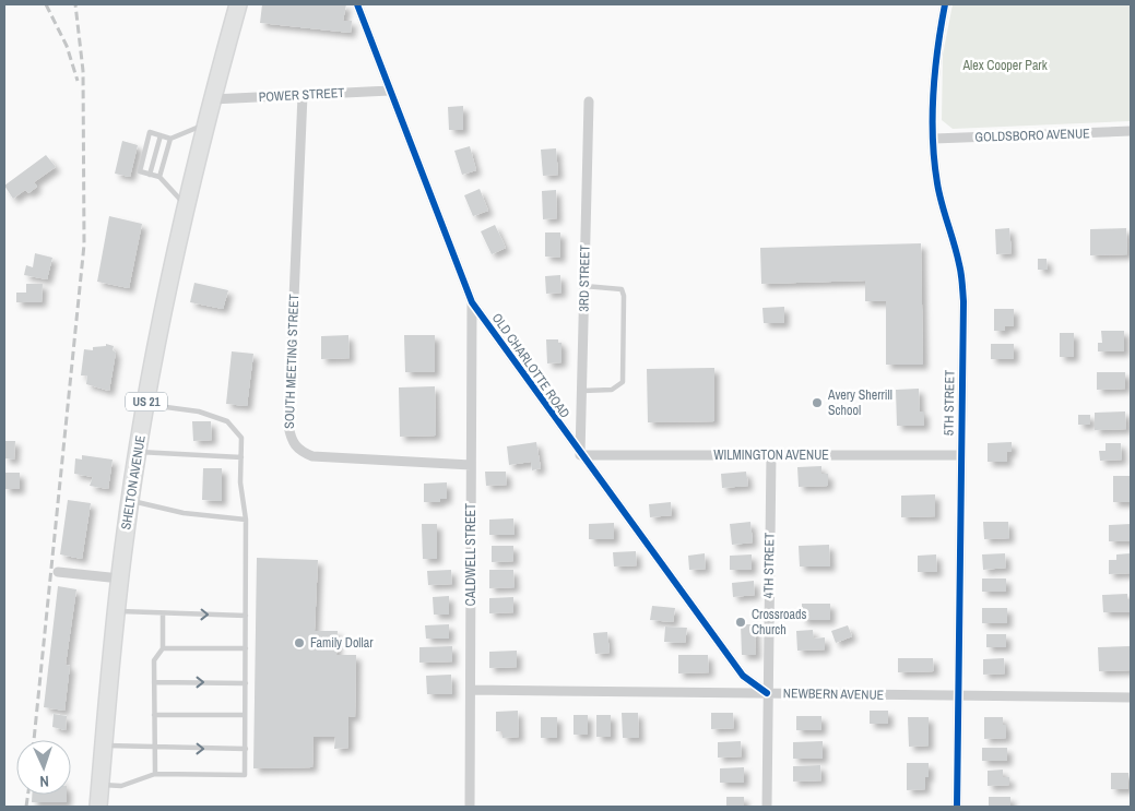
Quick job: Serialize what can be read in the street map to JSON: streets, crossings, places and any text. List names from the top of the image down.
{
  "streets": {
    "main road": ["US 21", "SHELTON AVENUE"],
    "street": [
      "POWER STREET",
      "GOLDSBORO AVENUE",
      "3RD STREET",
      "SOUTH MEETING STREET",
      "OLD CHARLOTTE ROAD",
      "5TH STREET",
      "WILMINGTON AVENUE",
      "CALDWELL STREET",
      "4TH STREET",
      "NEWBERN AVENUE"
    ]
  },
  "crossings": [
    ["POWER STREET", "SOUTH MEETING STREET"],
    ["POWER STREET", "OLD CHARLOTTE ROAD"],
    ["POWER STREET", "SHELTON AVENUE"],
    ["GOLDSBORO AVENUE", "5TH STREET"],
    ["3RD STREET", "OLD CHARLOTTE ROAD"],
    ["3RD STREET", "WILMINGTON AVENUE"],
    ["SOUTH MEETING STREET", "CALDWELL STREET"],
    ["OLD CHARLOTTE ROAD", "WILMINGTON AVENUE"],
    ["OLD CHARLOTTE ROAD", "CALDWELL STREET"],
    ["OLD CHARLOTTE ROAD", "4TH STREET"],
    ["OLD CHARLOTTE ROAD", "NEWBERN AVENUE"],
    ["5TH STREET", "WILMINGTON AVENUE"],
    ["5TH STREET", "NEWBERN AVENUE"],
    ["WILMINGTON AVENUE", "4TH STREET"],
    ["CALDWELL STREET", "NEWBERN AVENUE"],
    ["4TH STREET", "NEWBERN AVENUE"]
  ],
  "parks": ["Alex Cooper Park"],
  "places": ["Avery Sherrill School", "Crossroads Church", "Family Dollar"],
  "north": "bottom"
}
